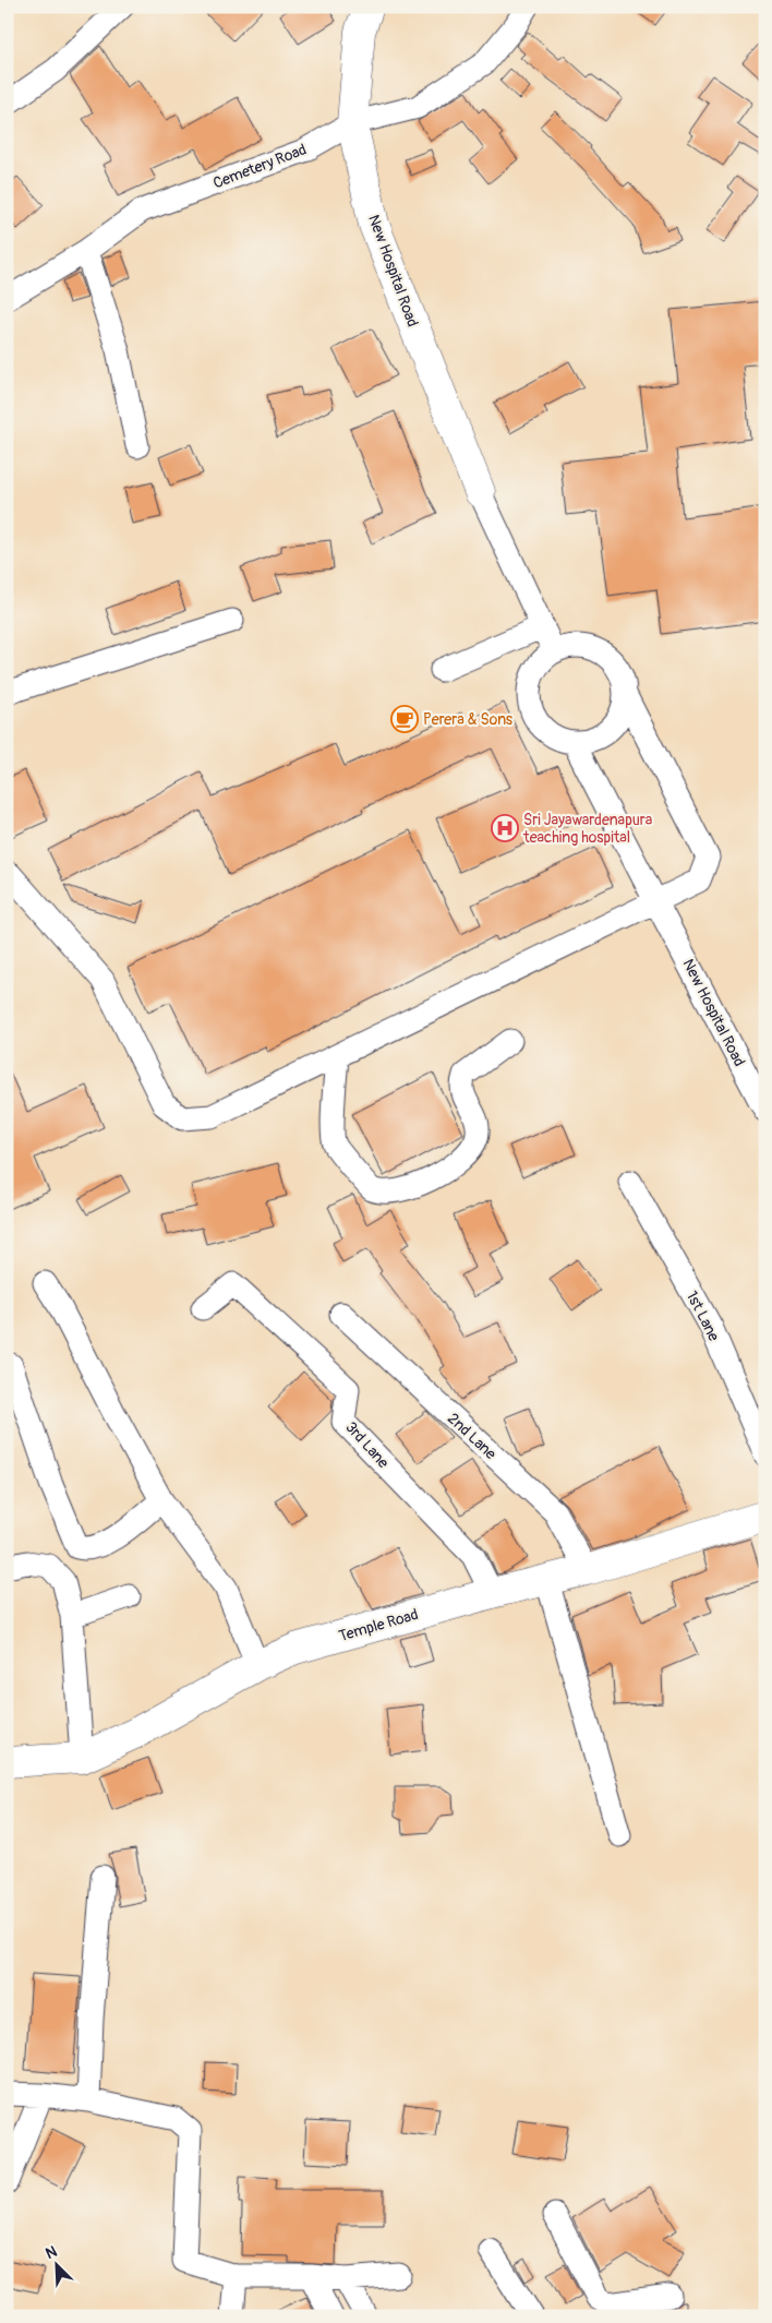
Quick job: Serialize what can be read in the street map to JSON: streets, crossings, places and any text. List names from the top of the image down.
{
  "streets": {
    "main road": ["New Hospital Road", "Temple Road"],
    "street": [
      "Cemetery Road",
      "1st Lane",
      "2nd Lane",
      "3rd Lane"
    ]
  },
  "crossings": [
    ["Cemetery Road", "New Hospital Road"],
    ["2nd Lane", "Temple Road"],
    ["3rd Lane", "Temple Road"]
  ],
  "places": {
    "cafe": ["Perera & Sons"],
    "hospital": ["Sri Jayawardenapura teaching hospital"]
  },
  "north": "top left"
}
